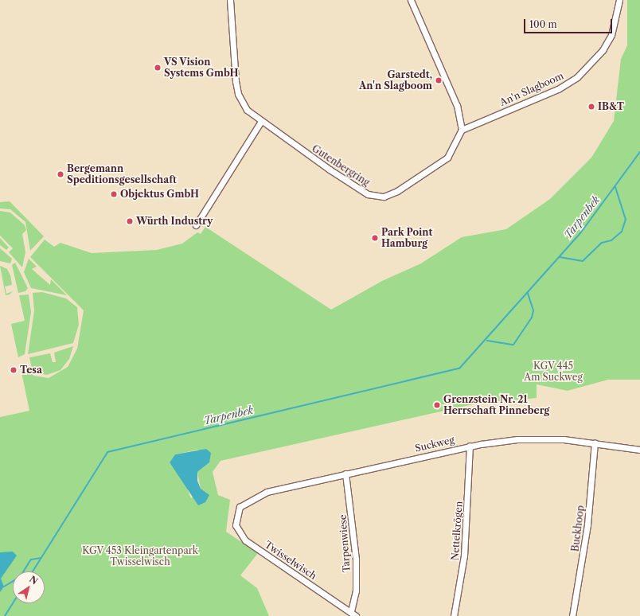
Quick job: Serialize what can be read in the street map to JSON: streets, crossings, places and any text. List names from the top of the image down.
{
  "streets": {
    "street": [
      "An'n Slagboom",
      "Gutenbergring",
      "Suckweg",
      "Buckhoop",
      "Nettelkrögen",
      "Tarpenwiese",
      "Twisselwisch"
    ]
  },
  "crossings": [
    ["An'n Slagboom", "Gutenbergring"],
    ["Suckweg", "Buckhoop"],
    ["Suckweg", "Nettelkrögen"],
    ["Suckweg", "Tarpenwiese"],
    ["Suckweg", "Twisselwisch"],
    ["Tarpenwiese", "Twisselwisch"]
  ],
  "water": ["Tarpenbek"],
  "parks": ["KGV 445 Am Suckweg", "KGV 453 Kleingartenpark Twisselwisch"],
  "places": [
    "VS Vision Systems GmbH",
    "Garstedt, An'n Slagboom",
    "IB&T",
    "Bergemann Speditionsgesellschaft",
    "Objektus GmbH",
    "Würth Industry",
    "Park Point Hamburg",
    "Tesa",
    "Grenzstein Nr. 21 Herrschaft Pinneberg"
  ],
  "scale_bar": "100 m",
  "north": "top right"
}
